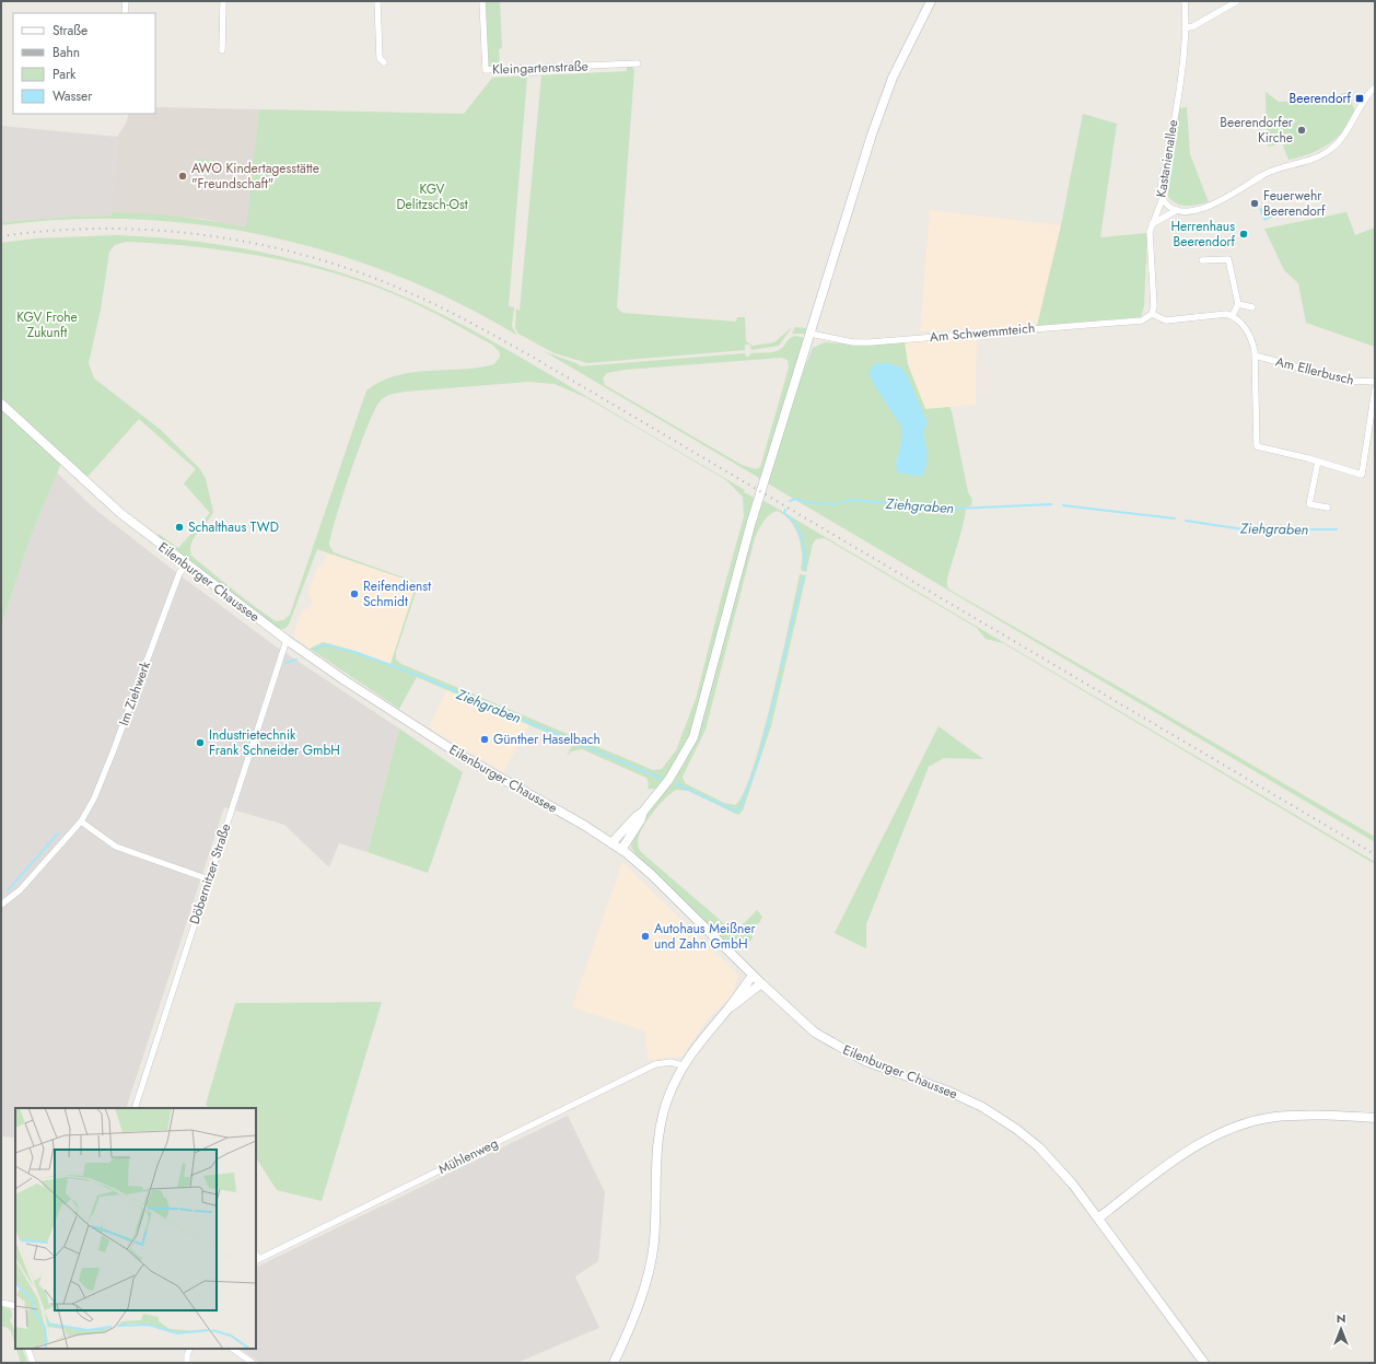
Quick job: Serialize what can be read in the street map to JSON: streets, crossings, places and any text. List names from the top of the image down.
{
  "streets": {
    "main road": ["Eilenburger Chaussee"],
    "street": [
      "Kleingartenstraße",
      "Kastanienallee",
      "Am Schwemmteich",
      "Am Ellerbusch",
      "Im Ziehwerk",
      "Döbernitzer Straße",
      "Mühlenweg"
    ]
  },
  "crossings": [
    ["Kastanienallee", "Am Schwemmteich"],
    ["Eilenburger Chaussee", "Im Ziehwerk"],
    ["Eilenburger Chaussee", "Döbernitzer Straße"]
  ],
  "water": ["Ziehgraben"],
  "parks": ["KGV Delitzsch-Ost", "KGV Frohe Zukunft"],
  "places": {
    "transit": ["Beerendorf"],
    "other": [
      "Beerendorfer Kirche",
      "AWO Kindertagesstätte \"Freundschaft\"",
      "Feuerwehr Beerendorf",
      "Herrenhaus Beerendorf",
      "Schalthaus TWD",
      "Reifendienst Schmidt",
      "Günther Haselbach",
      "Industrietechnik Frank Schneider GmbH",
      "Autohaus Meißner und Zahn GmbH"
    ]
  },
  "legend": [
    "Straße",
    "Bahn",
    "Park",
    "Wasser"
  ],
  "north": "top"
}
